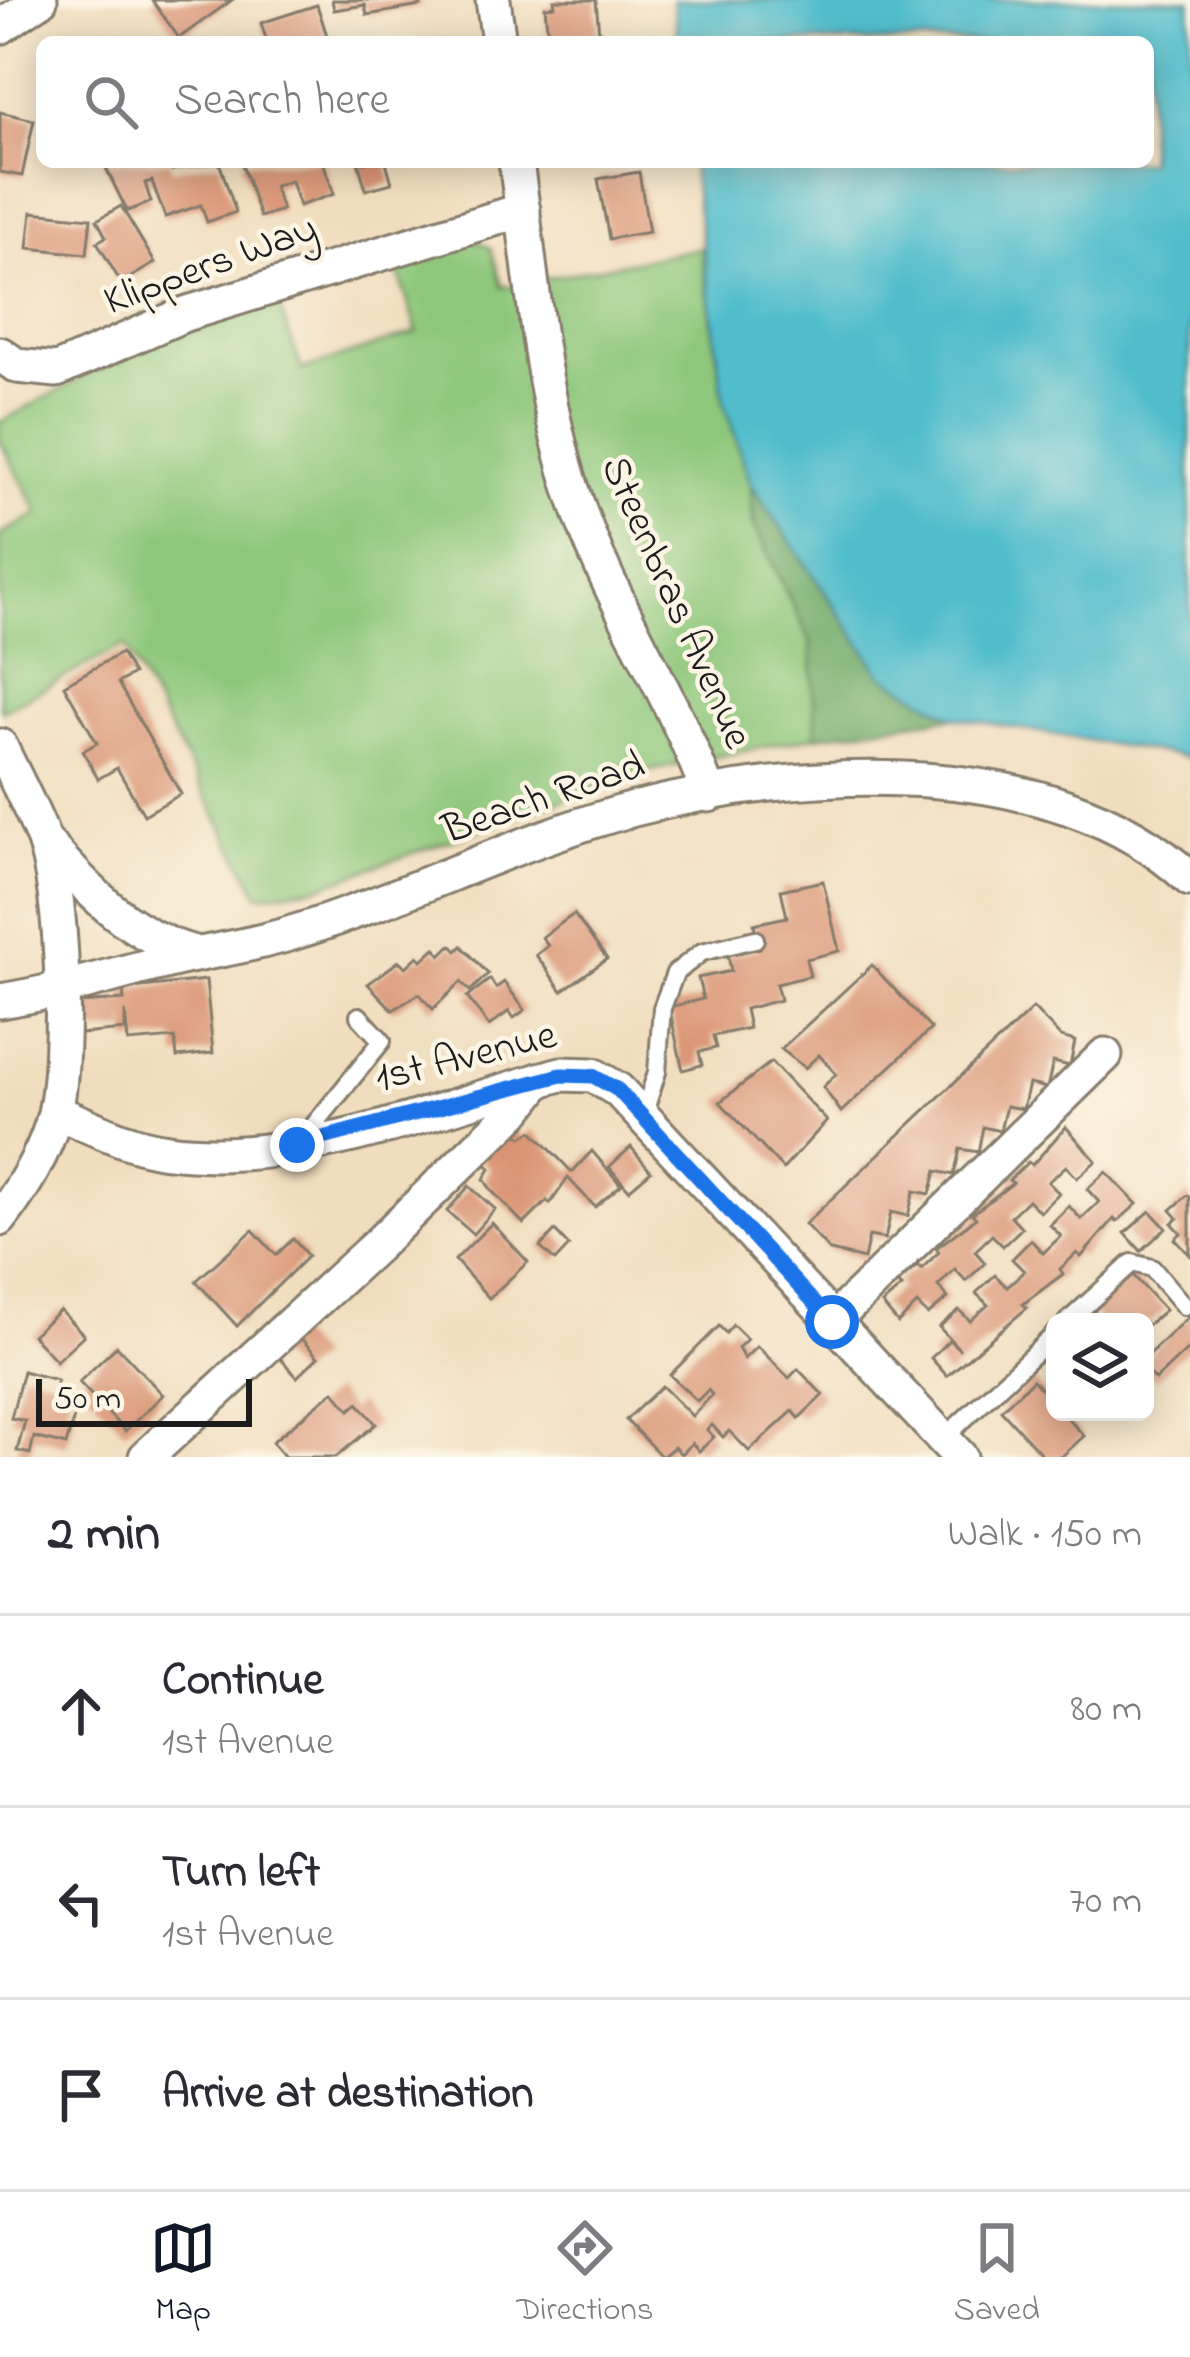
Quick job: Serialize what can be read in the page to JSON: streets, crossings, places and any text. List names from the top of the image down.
{
  "streets": {
    "street": [
      "Klippers Way",
      "Steenbras Avenue",
      "Beach Road",
      "1st Avenue"
    ]
  },
  "crossings": [
    ["Klippers Way", "Steenbras Avenue"],
    ["Steenbras Avenue", "Beach Road"]
  ],
  "scale_bar": "50 m",
  "page": {
    "search": "Search here",
    "scale": "50 m",
    "heading": ["2 min", "Walk · 150 m"],
    "list": [
      ["Continue", "1st Avenue", "80 m"],
      ["Turn left", "1st Avenue", "70 m"],
      "Arrive at destination"
    ],
    "nav": ["Map", "Directions", "Saved"]
  }
}
